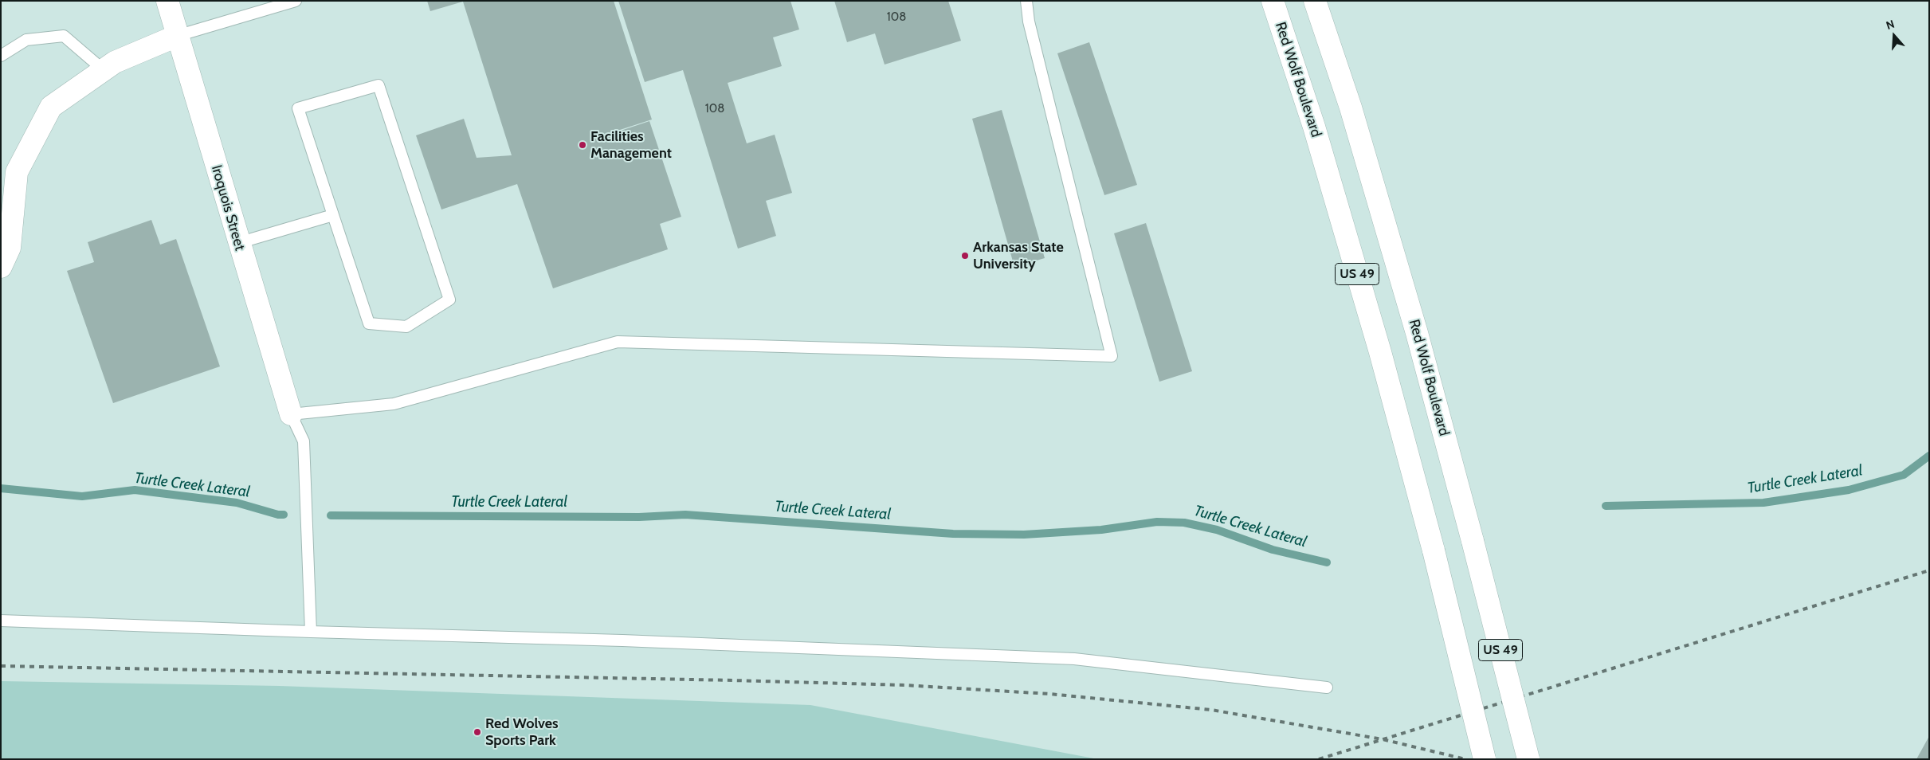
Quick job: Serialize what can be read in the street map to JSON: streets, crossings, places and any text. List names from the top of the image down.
{
  "streets": {
    "main road": ["Red Wolf Boulevard", "Iroquois Street", "US 49"]
  },
  "water": ["Turtle Creek Lateral"],
  "places": ["Facilities Management", "Arkansas State University", "Red Wolves Sports Park"],
  "house_numbers": ["108", "108"],
  "north": "top"
}
